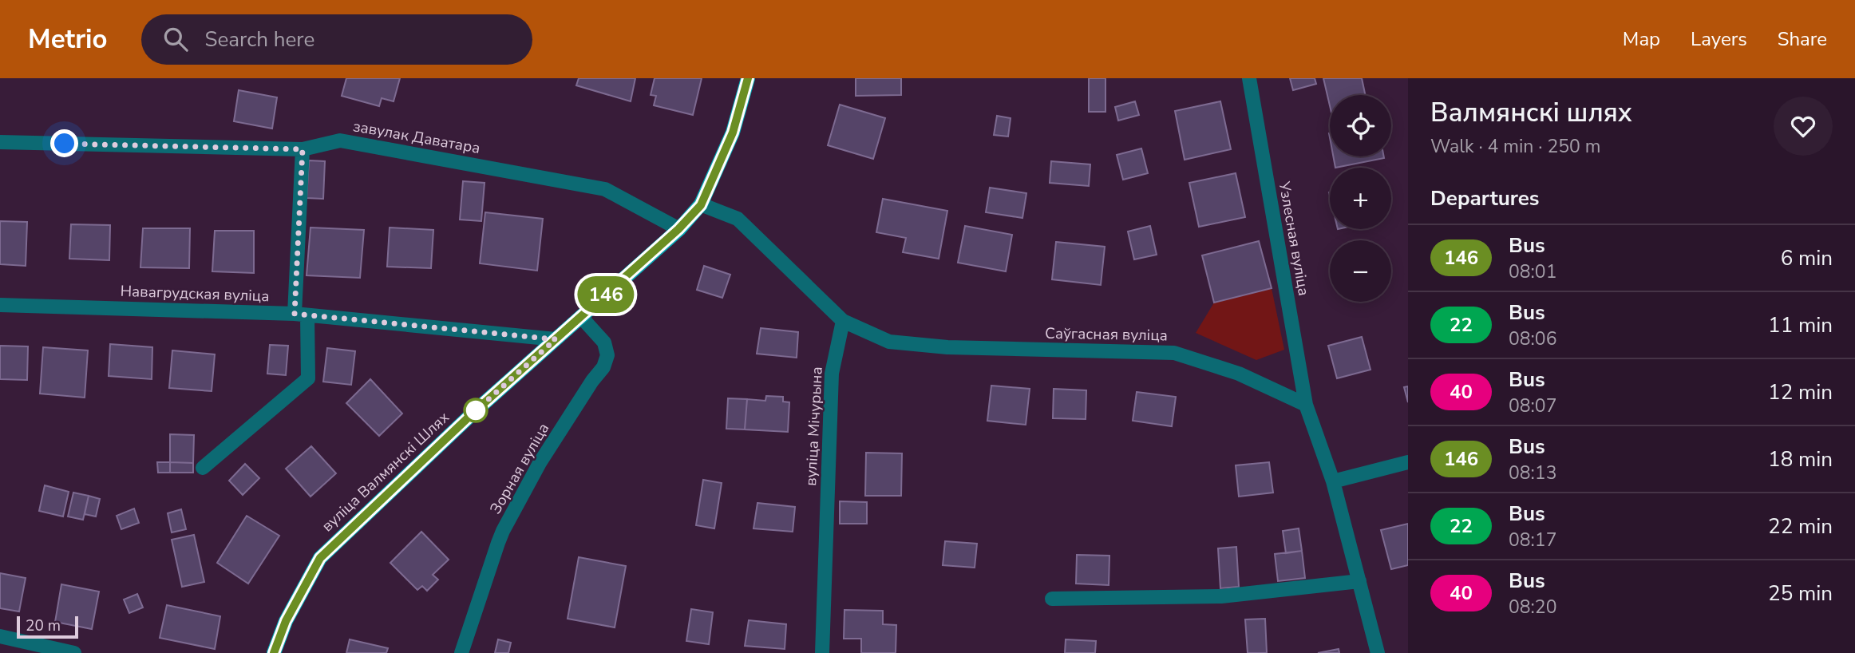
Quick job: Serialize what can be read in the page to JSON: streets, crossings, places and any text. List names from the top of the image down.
{
  "streets": {
    "main road": ["вуліца Валмянскі Шлях"],
    "street": [
      "завулак Даватара",
      "Узлесная вуліца",
      "Навагрудская вуліца",
      "Саўгасная вуліца",
      "вуліца Мічурына",
      "Зорная вуліца"
    ]
  },
  "crossings": [
    ["завулак Даватара", "вуліца Валмянскі Шлях"],
    ["Узлесная вуліца", "Саўгасная вуліца"],
    ["Навагрудская вуліца", "вуліца Валмянскі Шлях"],
    ["Саўгасная вуліца", "вуліца Мічурына"],
    ["Зорная вуліца", "вуліца Валмянскі Шлях"]
  ],
  "lines": ["bus line 146"],
  "scale_bar": "20 m",
  "page": {
    "header": "Metrio",
    "search": "Search here",
    "nav": ["Map", "Layers", "Share"],
    "on_map": "146",
    "heading": [
      ["Валмянскі шлях", "Walk · 4 min · 250 m"],
      "Departures"
    ],
    "map_buttons": ["+", "−"],
    "list": [
      {
        "mark": "146",
        "name": "Bus",
        "note": "08:01",
        "value": "6 min"
      },
      {
        "mark": "22",
        "name": "Bus",
        "note": "08:06",
        "value": "11 min"
      },
      {
        "mark": "40",
        "name": "Bus",
        "note": "08:07",
        "value": "12 min"
      },
      {
        "mark": "146",
        "name": "Bus",
        "note": "08:13",
        "value": "18 min"
      },
      {
        "mark": "22",
        "name": "Bus",
        "note": "08:17",
        "value": "22 min"
      },
      {
        "mark": "40",
        "name": "Bus",
        "note": "08:20",
        "value": "25 min"
      }
    ],
    "scale": "20 m"
  }
}
